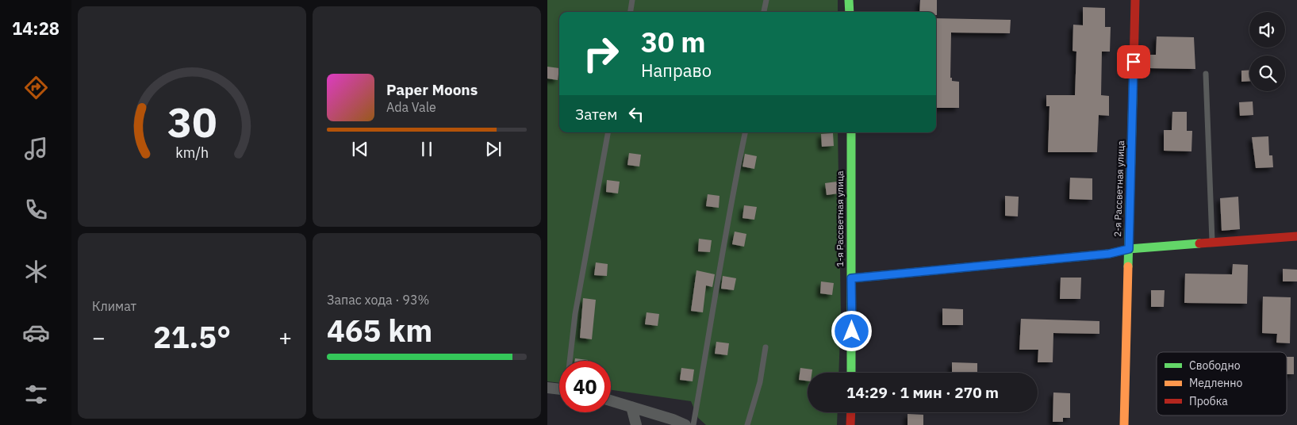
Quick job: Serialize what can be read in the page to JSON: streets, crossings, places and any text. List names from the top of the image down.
{
  "streets": {
    "street": ["2-я Рассветная улица", "1-я Рассветная улица"]
  },
  "legend": ["Свободно", "Медленно", "Пробка"],
  "page": {
    "tabs": "14:28",
    "turn": ["30 m", "Направо"],
    "song": ["Paper Moons", "Ada Vale"],
    "then": "Затем",
    "tile": [
      "Климат",
      ["Запас хода · 93%", "465 km"]
    ],
    "heat": ["−", "21.5°", "+"],
    "limit": "40",
    "trip": "14:29 · 1 мин · 270 m",
    "gauge": ["30", "km/h"]
  }
}
